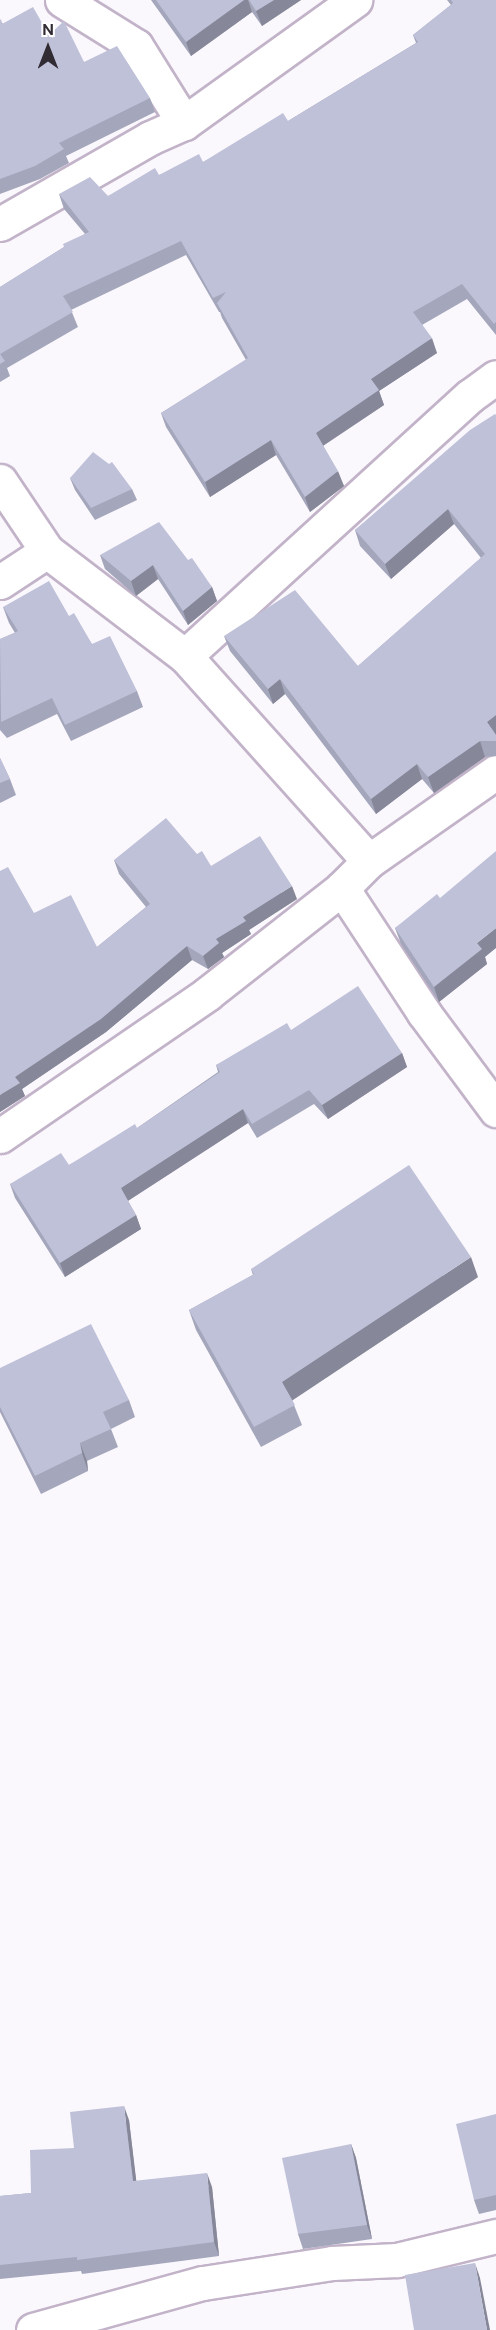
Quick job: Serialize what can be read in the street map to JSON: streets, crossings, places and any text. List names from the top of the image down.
{
  "north": "top"
}
